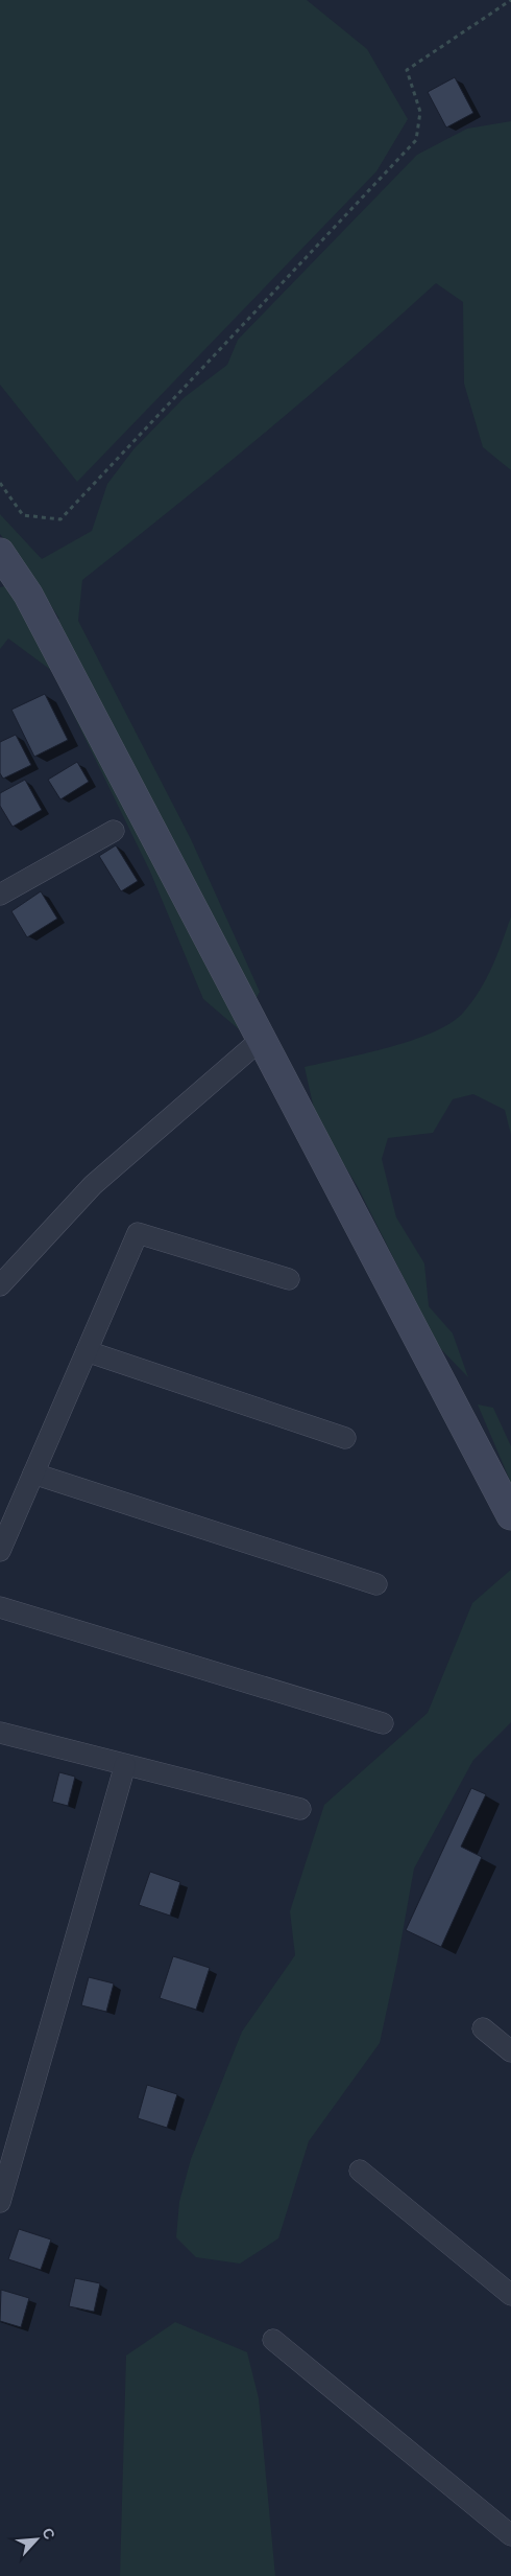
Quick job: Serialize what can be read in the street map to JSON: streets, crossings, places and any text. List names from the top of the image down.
{
  "north": "top right"
}
